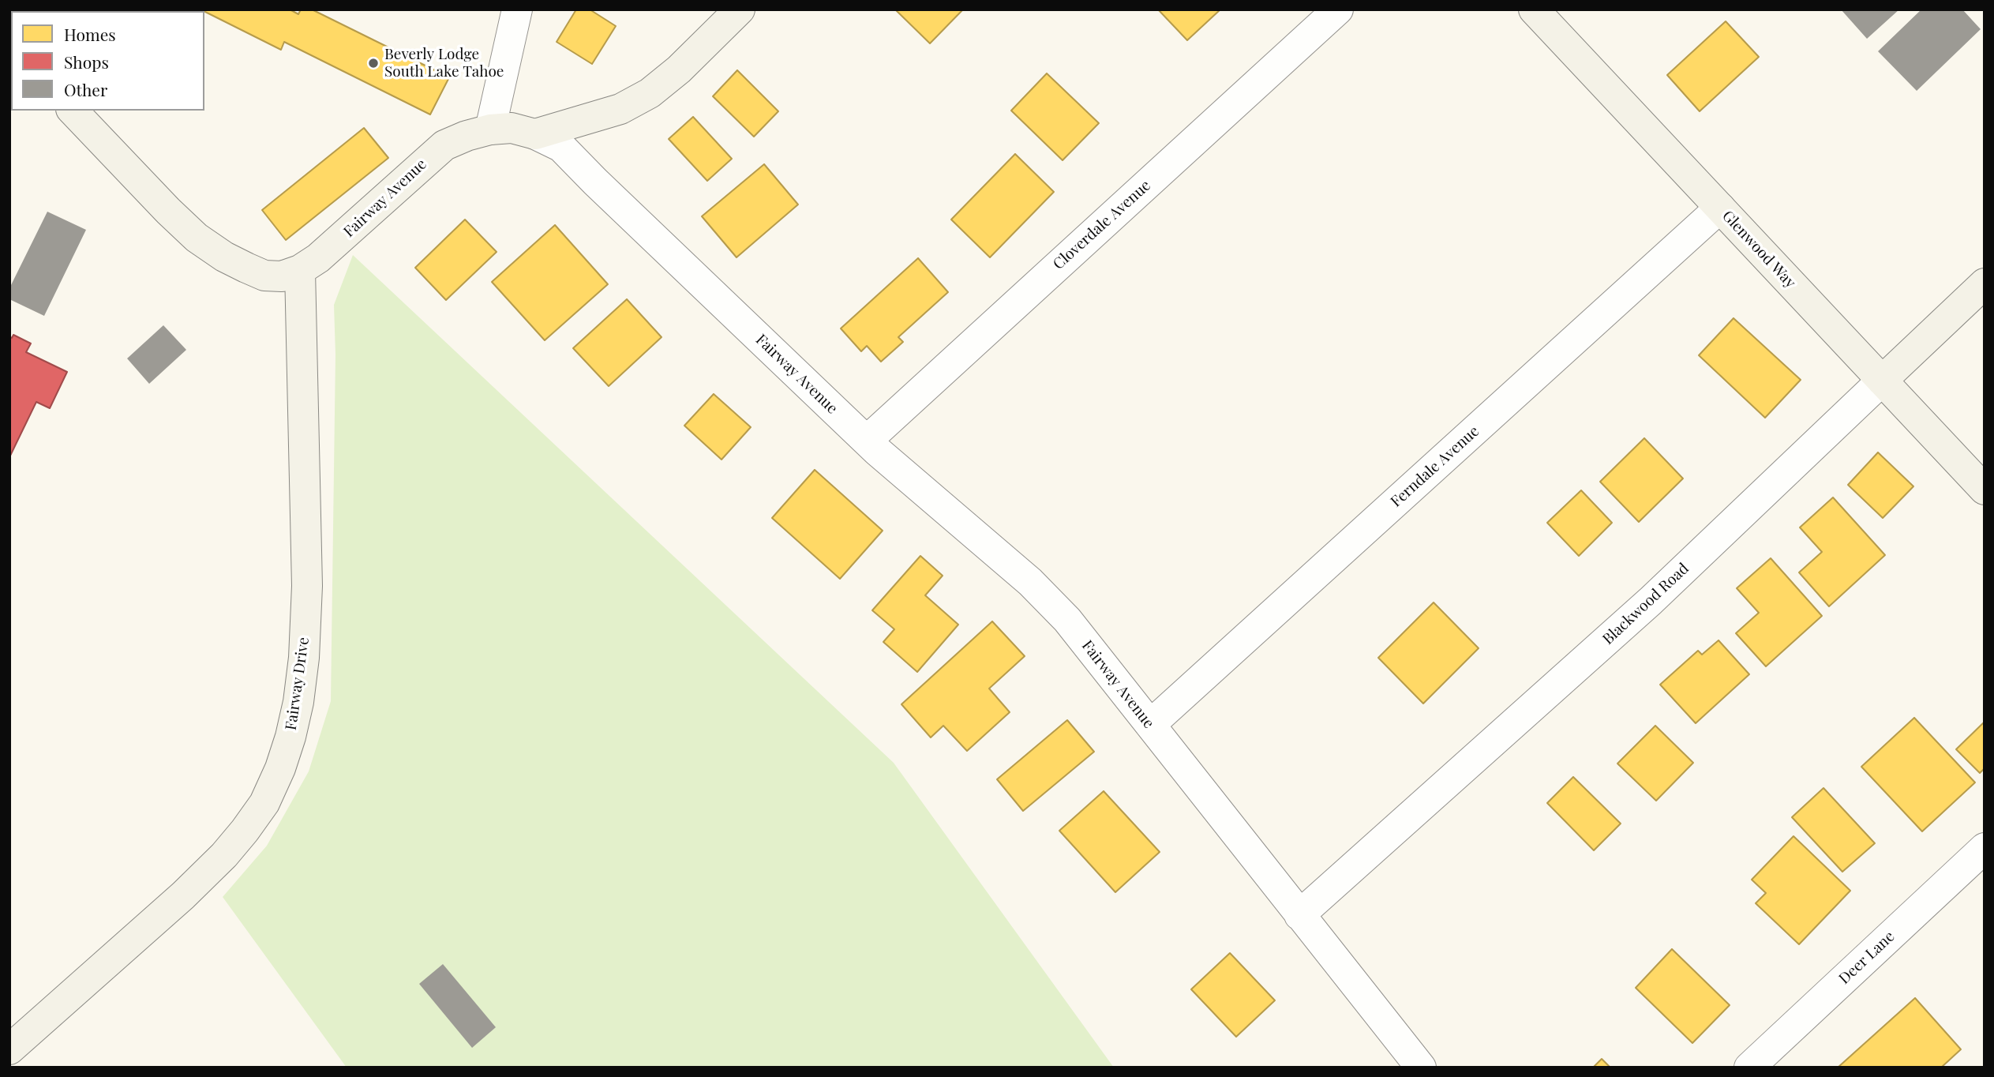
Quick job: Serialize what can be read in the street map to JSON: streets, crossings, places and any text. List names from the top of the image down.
{
  "streets": {
    "street": [
      "Fairway Avenue",
      "Cloverdale Avenue",
      "Glenwood Way",
      "Ferndale Avenue",
      "Blackwood Road",
      "Fairway Drive",
      "Deer Lane"
    ]
  },
  "crossings": [
    ["Fairway Avenue", "Cloverdale Avenue"],
    ["Fairway Avenue", "Ferndale Avenue"],
    ["Fairway Avenue", "Blackwood Road"],
    ["Fairway Avenue", "Fairway Drive"],
    ["Glenwood Way", "Ferndale Avenue"],
    ["Glenwood Way", "Blackwood Road"]
  ],
  "places": ["Beverly Lodge South Lake Tahoe"],
  "legend": ["Homes", "Shops", "Other"]
}
